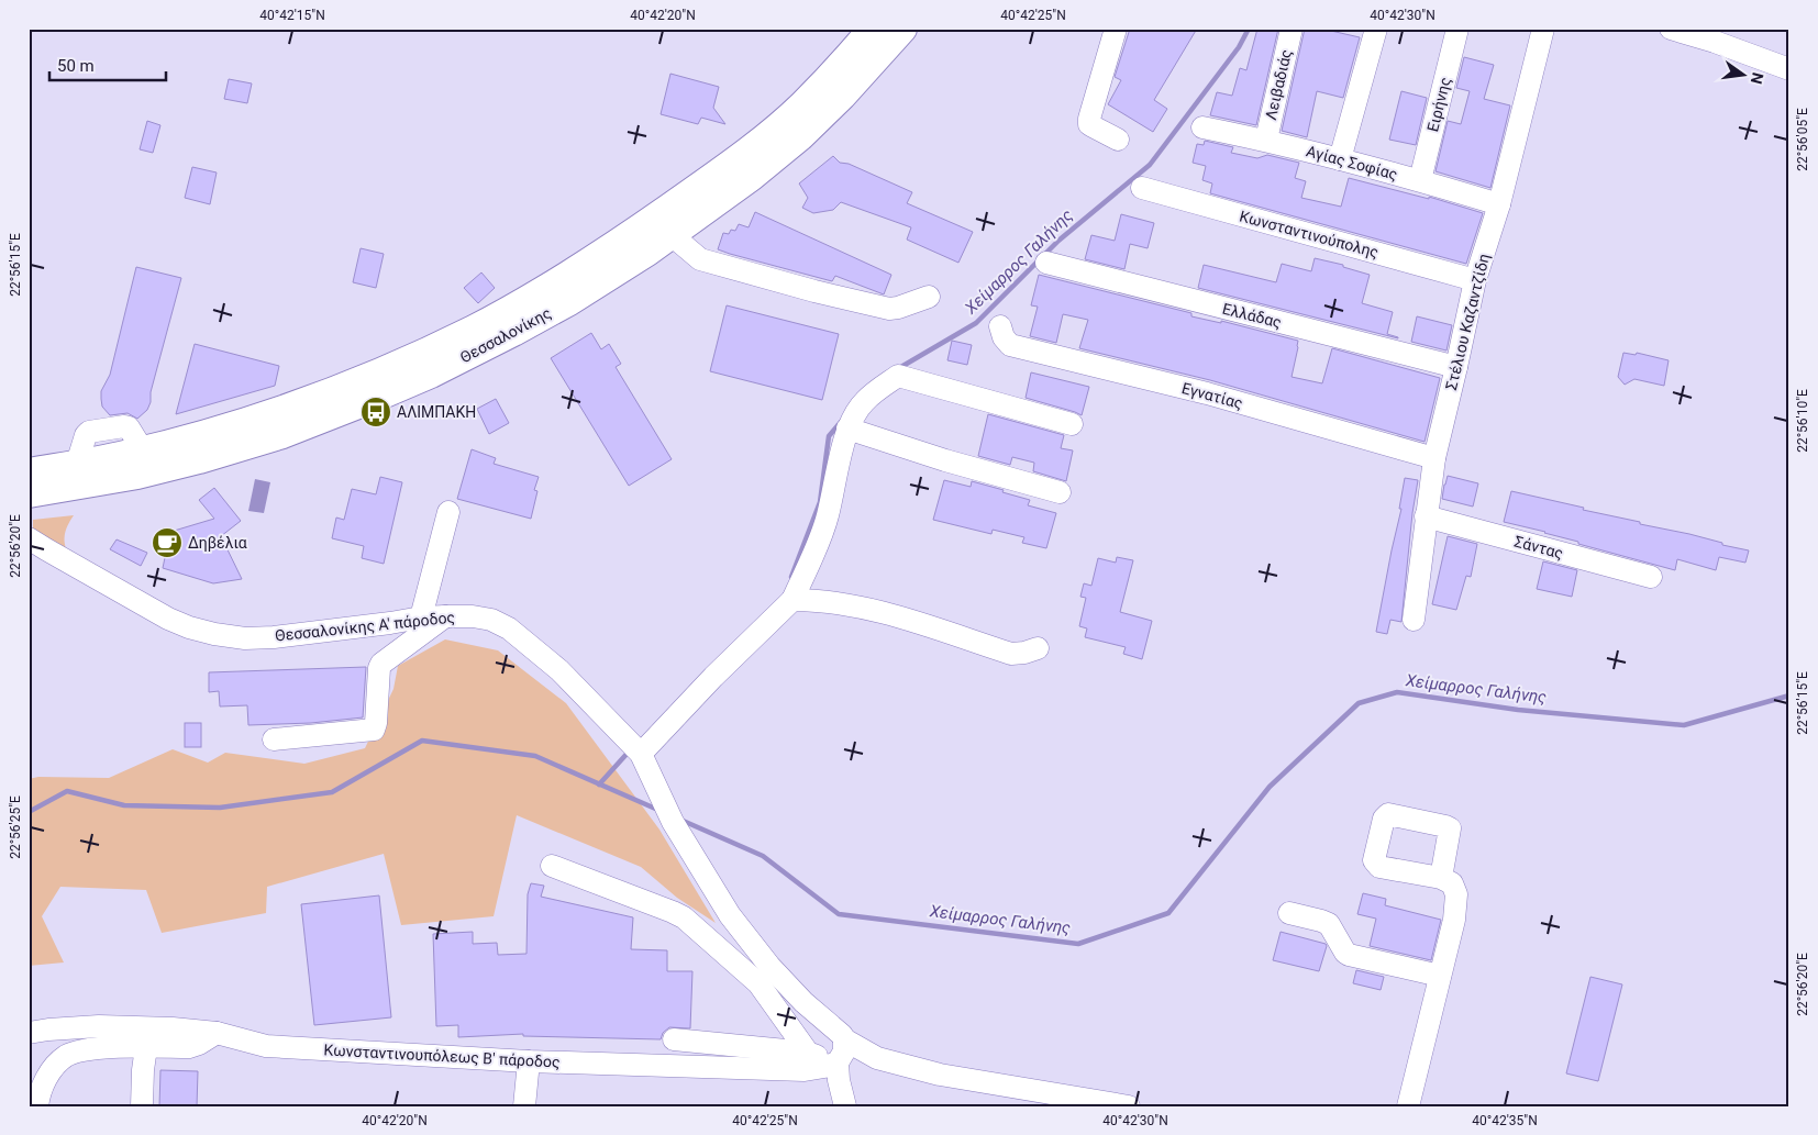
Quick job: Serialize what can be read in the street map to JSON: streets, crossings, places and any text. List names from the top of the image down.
{
  "streets": {
    "main road": ["Θεσσαλονίκης"],
    "street": [
      "Λειβαδιάς",
      "Ειρήνης",
      "Αγίας Σοφίας",
      "Κωνσταντινούπολης",
      "Ελλάδας",
      "Στέλιου Καζαντζίδη",
      "Εγνατίας",
      "Σάντας",
      "Θεσσαλονίκης Α' πάροδος",
      "Κωνσταντινουπόλεως Β' πάροδος"
    ]
  },
  "crossings": [
    ["Λειβαδιάς", "Αγίας Σοφίας"],
    ["Ειρήνης", "Αγίας Σοφίας"],
    ["Αγίας Σοφίας", "Στέλιου Καζαντζίδη"],
    ["Κωνσταντινούπολης", "Στέλιου Καζαντζίδη"],
    ["Ελλάδας", "Στέλιου Καζαντζίδη"],
    ["Στέλιου Καζαντζίδη", "Εγνατίας"],
    ["Στέλιου Καζαντζίδη", "Σάντας"],
    ["Θεσσαλονίκης Α' πάροδος", "Κωνσταντινουπόλεως Β' πάροδος"]
  ],
  "water": ["Χείμαρρος Γαλήνης"],
  "places": {
    "bus stop": ["ΑΛΙΜΠΑΚΗ"],
    "cafe": ["Δηβέλια"]
  },
  "scale_bar": "50 m",
  "north": "right",
  "coordinates": [
    "40°42'15\"N",
    "40°42'20\"N",
    "40°42'25\"N",
    "40°42'30\"N",
    "22°56'05\"E",
    "22°56'15\"E",
    "22°56'10\"E",
    "22°56'20\"E",
    "22°56'25\"E",
    "40°42'35\"N"
  ]
}
